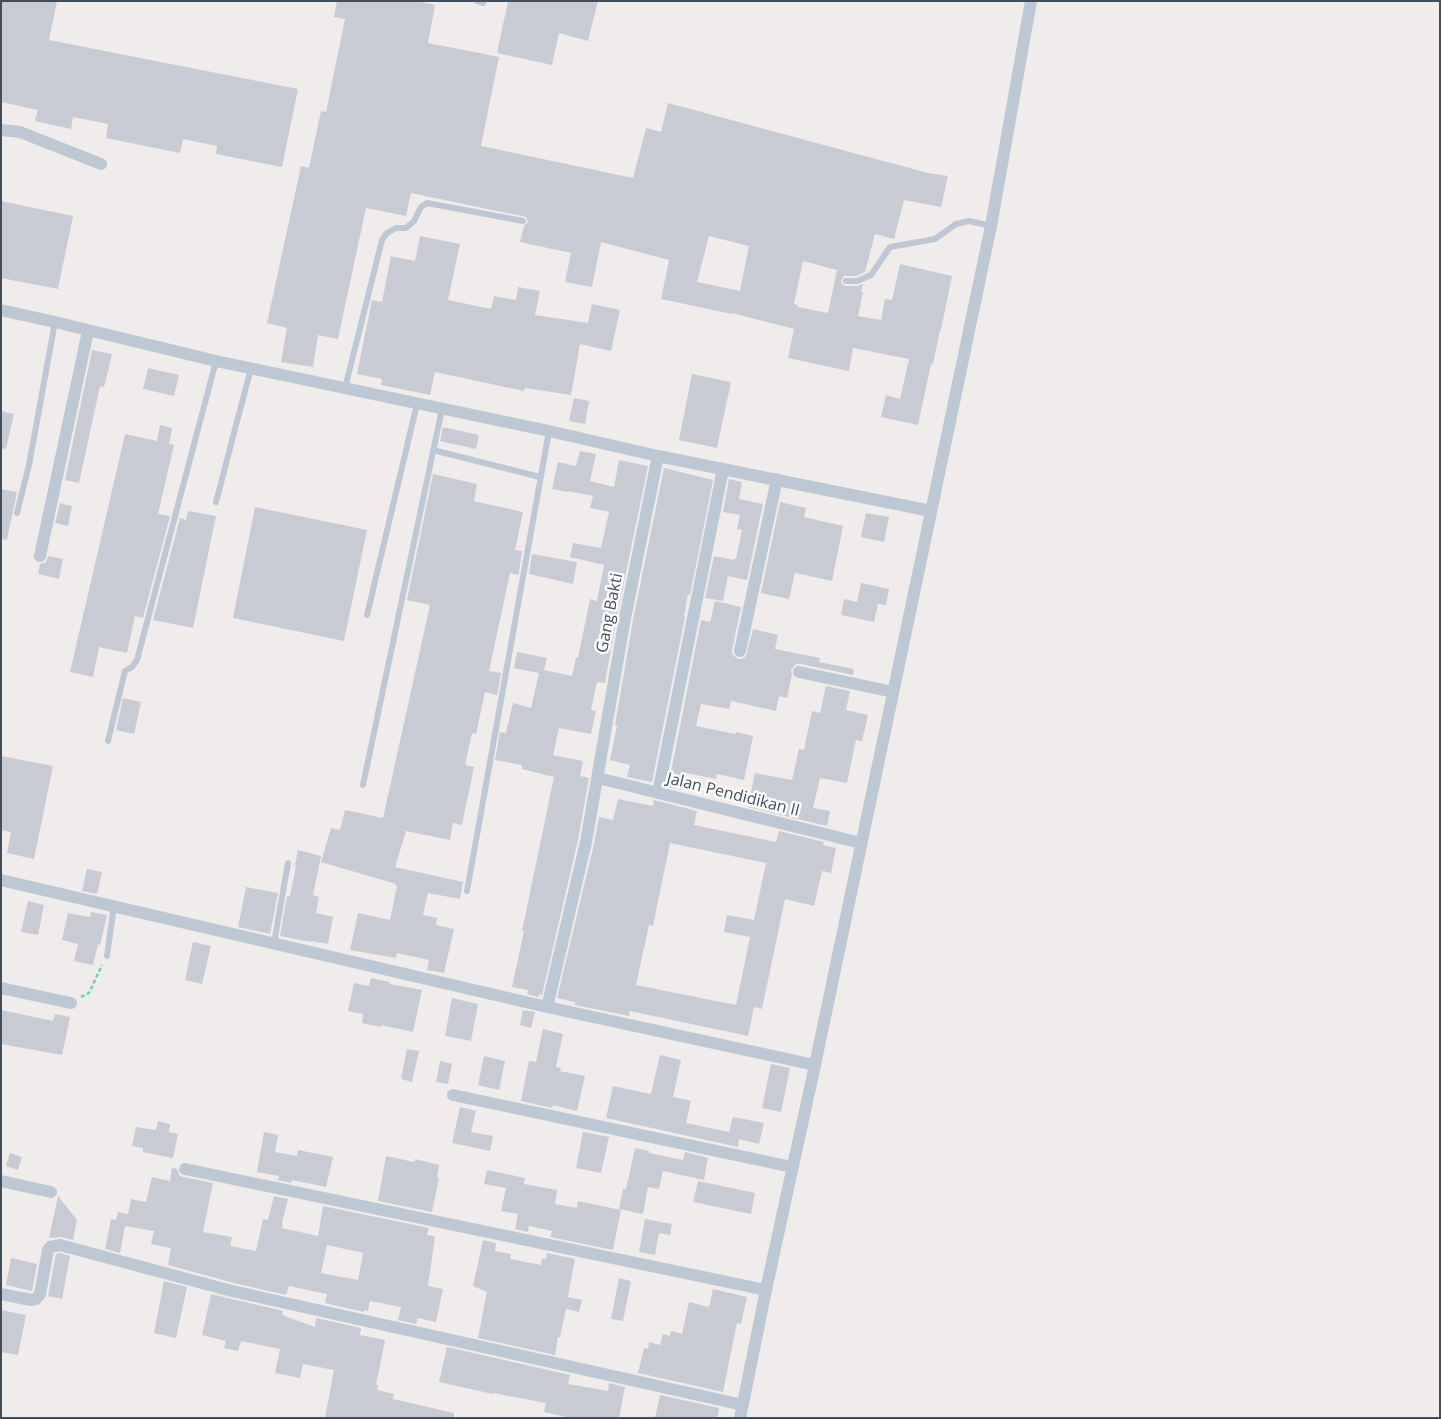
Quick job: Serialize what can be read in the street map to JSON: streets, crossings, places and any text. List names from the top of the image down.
{
  "streets": {
    "street": ["Gang Bakti", "Jalan Pendidikan II"]
  },
  "crossings": [
    ["Gang Bakti", "Jalan Pendidikan II"]
  ]
}
